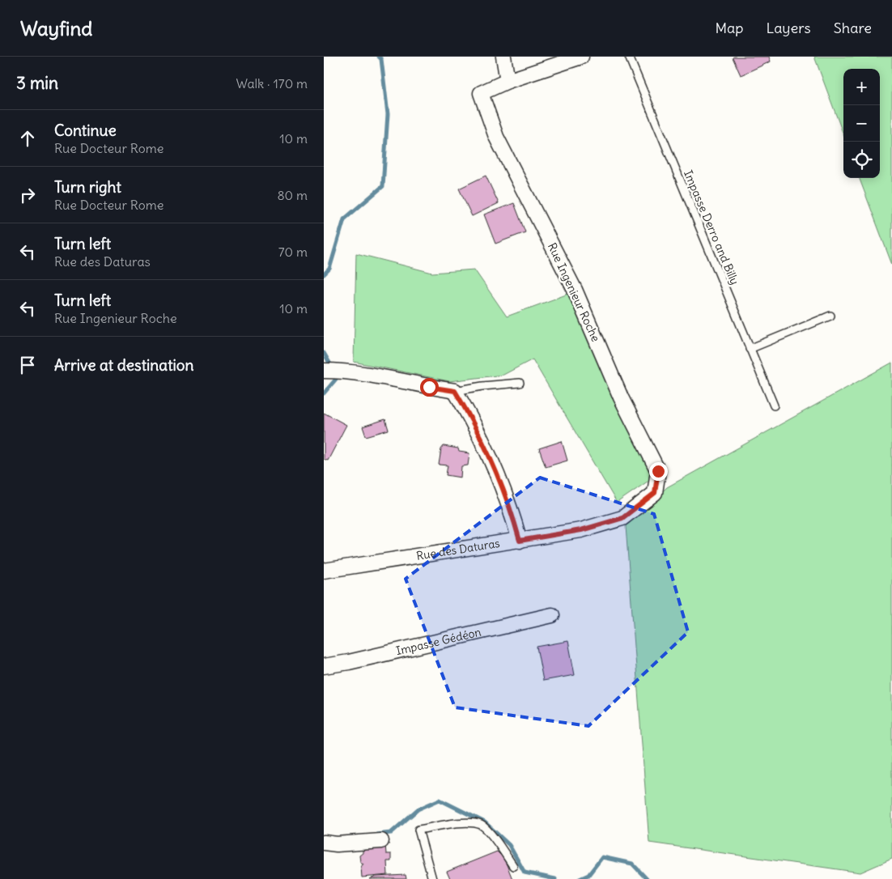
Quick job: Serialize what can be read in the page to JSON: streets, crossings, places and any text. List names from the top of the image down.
{
  "streets": {
    "street": ["Rue Ingenieur Roche", "Rue des Daturas", "Impasse Gédéon"],
    "lane": ["Impasse Derro and Billy"]
  },
  "crossings": [
    ["Rue Ingenieur Roche", "Rue des Daturas"]
  ],
  "page": {
    "header": "Wayfind",
    "nav": ["Map", "Layers", "Share"],
    "heading": ["3 min", "Walk · 170 m"],
    "map_buttons": ["+", "−"],
    "list": [
      ["Continue", "Rue Docteur Rome", "10 m"],
      ["Turn right", "Rue Docteur Rome", "80 m"],
      ["Turn left", "Rue des Daturas", "70 m"],
      ["Turn left", "Rue Ingenieur Roche", "10 m"],
      "Arrive at destination"
    ]
  }
}
